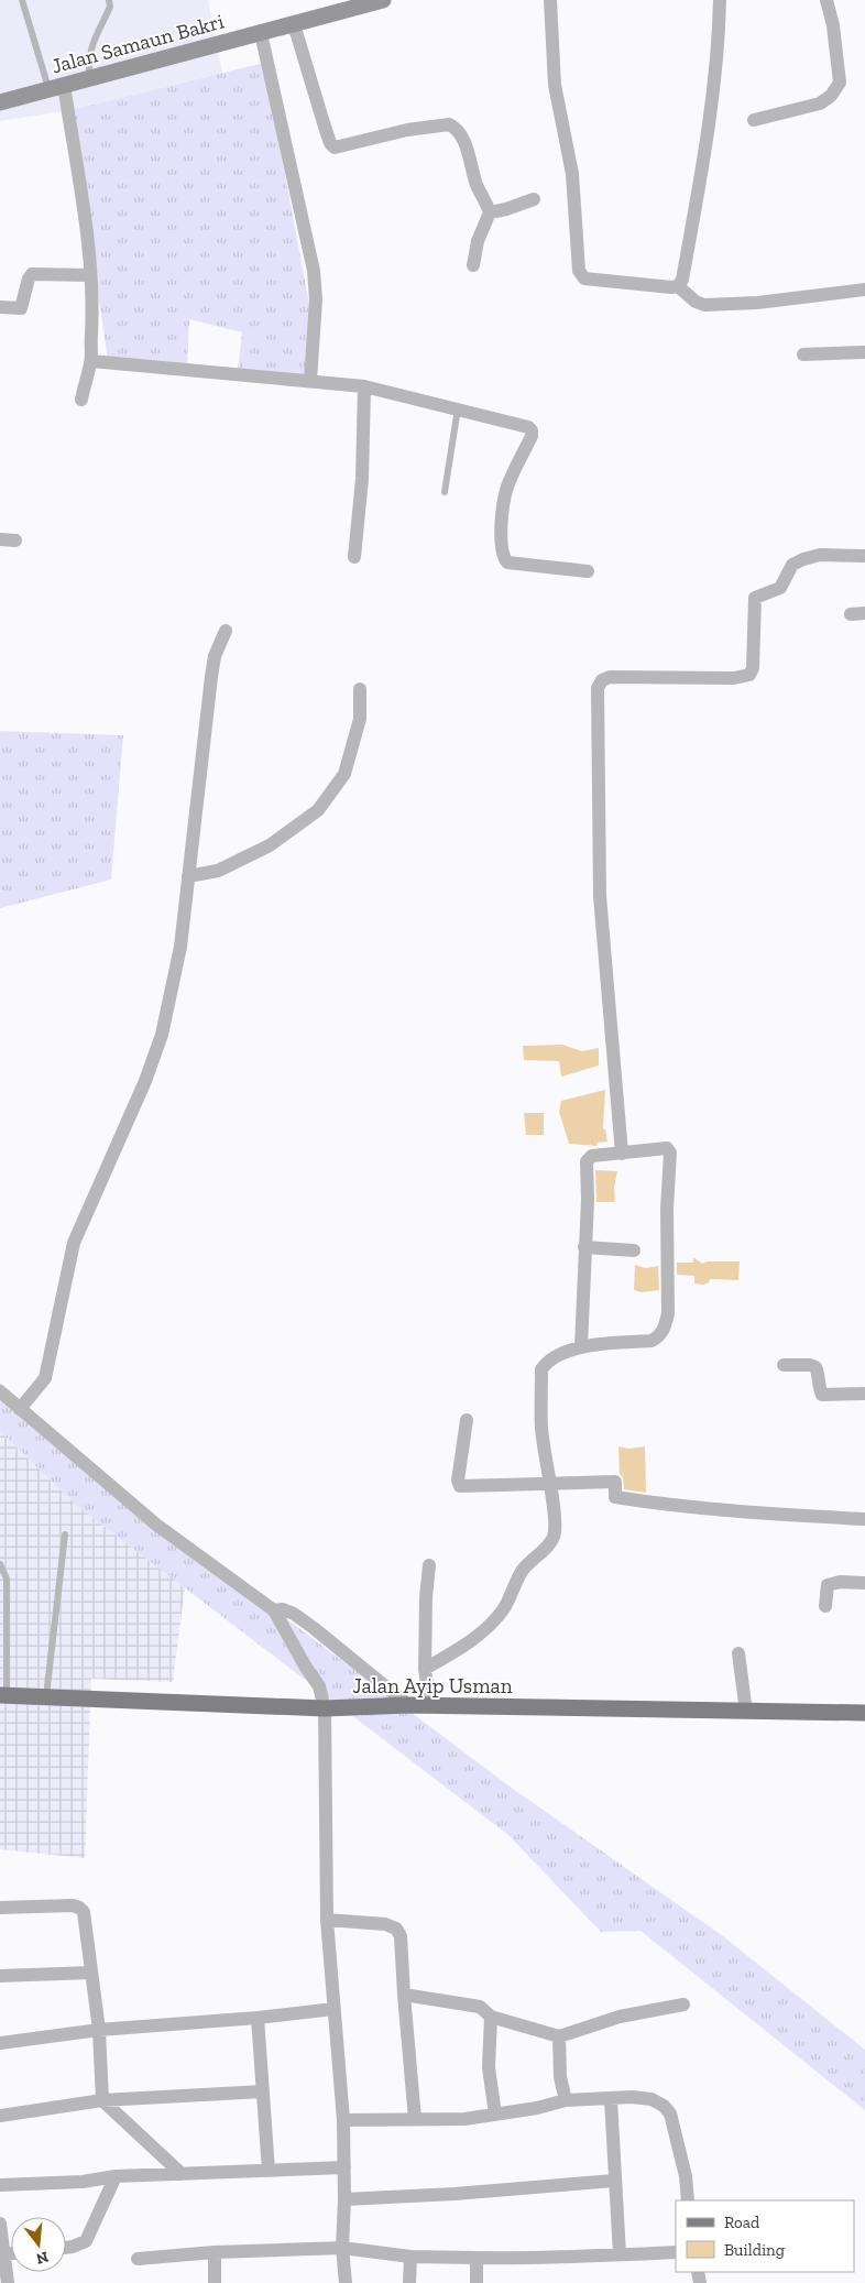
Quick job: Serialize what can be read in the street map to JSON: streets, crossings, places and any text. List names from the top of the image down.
{
  "streets": {
    "main road": ["Jalan Ayip Usman"],
    "street": ["Jalan Samaun Bakri"]
  },
  "legend": ["Road", "Building"],
  "north": "bottom"
}
